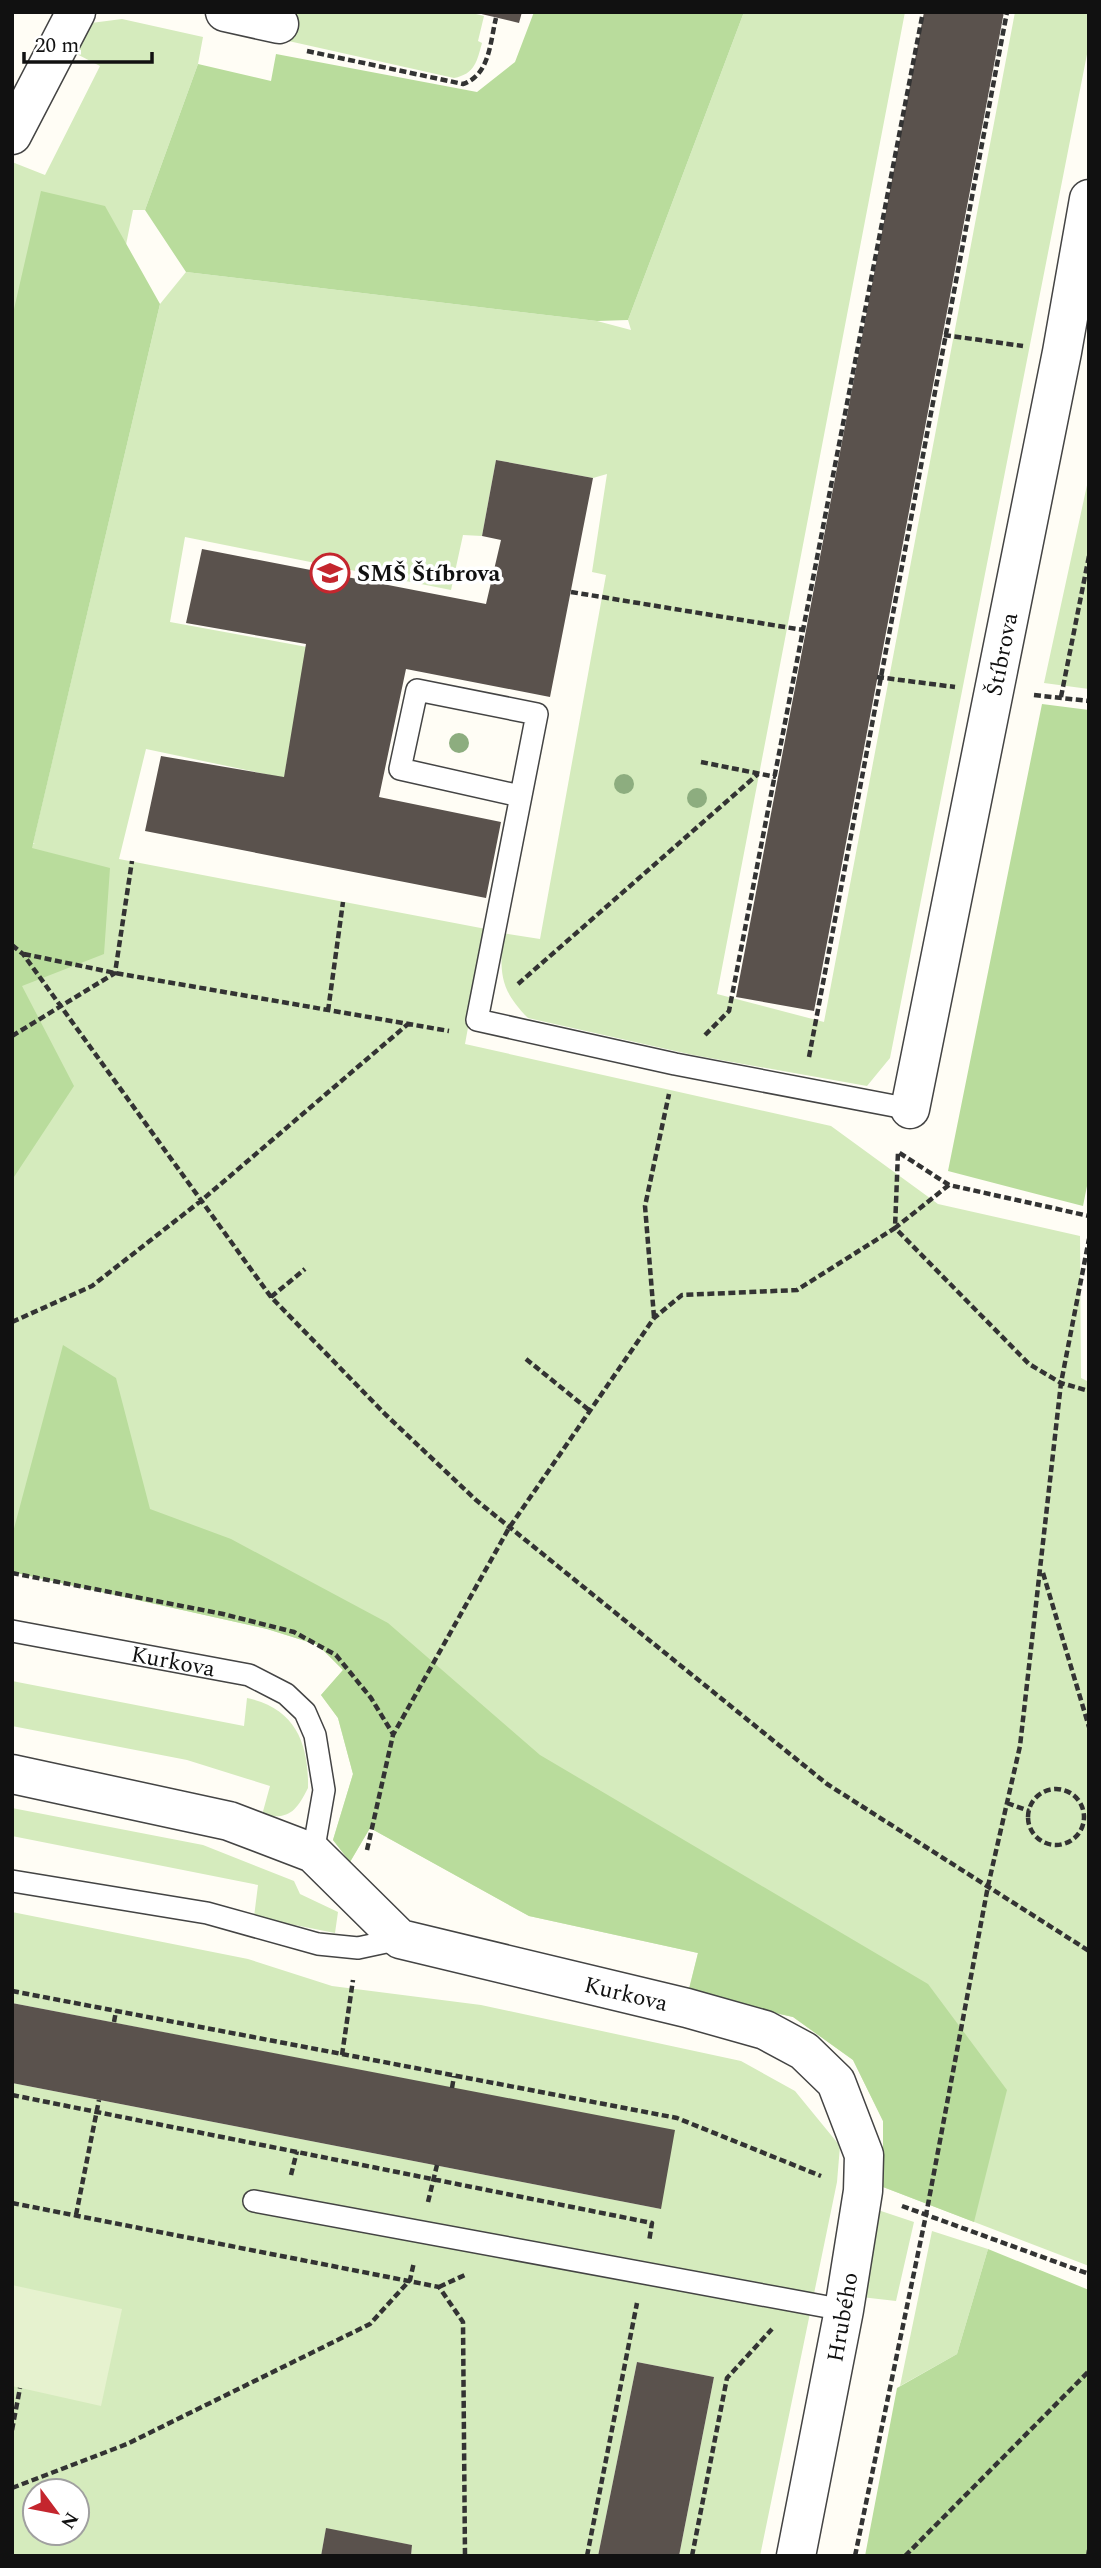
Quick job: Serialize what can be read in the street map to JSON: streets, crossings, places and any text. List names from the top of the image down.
{
  "streets": {
    "street": ["Štíbrova", "Kurkova", "Hrubého"]
  },
  "crossings": [
    ["Kurkova", "Hrubého"]
  ],
  "places": {
    "school or university": ["SMŠ Štíbrova"]
  },
  "scale_bar": "20 m",
  "north": "bottom right"
}
